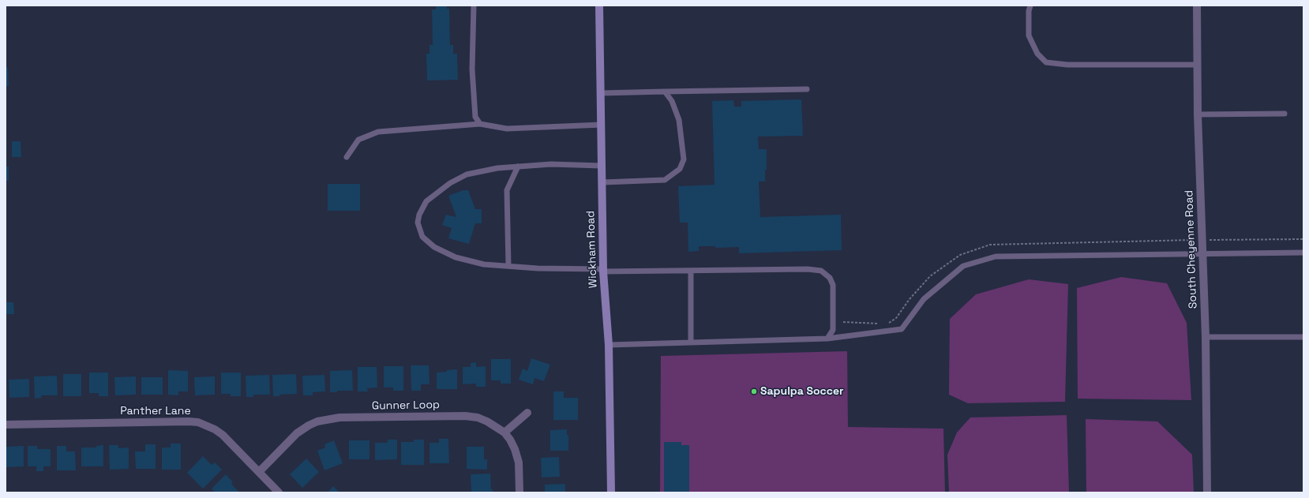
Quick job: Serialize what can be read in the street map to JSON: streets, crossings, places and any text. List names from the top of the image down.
{
  "streets": {
    "street": [
      "Wickham Road",
      "South Cheyenne Road",
      "Gunner Loop",
      "Panther Lane"
    ]
  },
  "crossings": [
    ["Gunner Loop", "Panther Lane"]
  ],
  "places": ["Sapulpa Soccer"]
}
